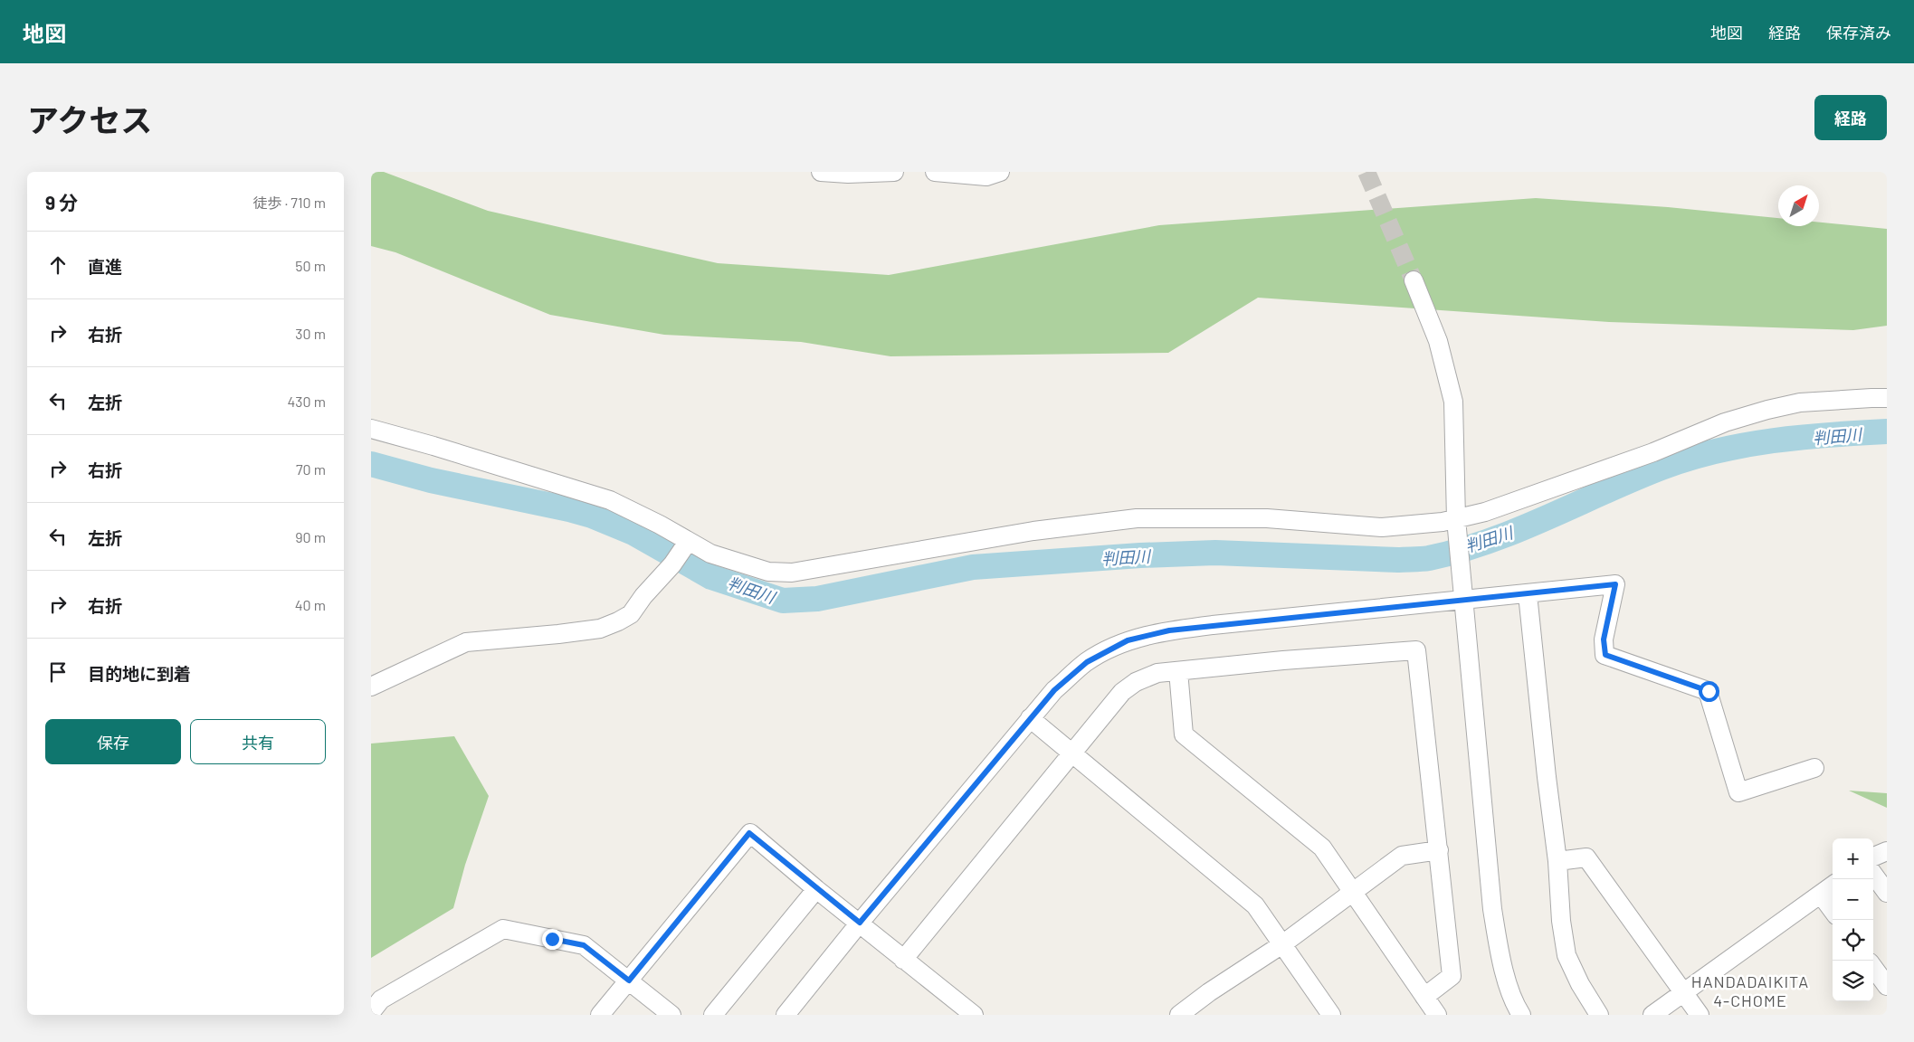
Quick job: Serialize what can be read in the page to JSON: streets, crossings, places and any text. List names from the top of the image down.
{
  "districts": ["HANDADAIKITA 4-CHOME"],
  "water": ["判田川"],
  "north": "top right",
  "page": {
    "header": "地図",
    "nav": ["地図", "経路", "保存済み"],
    "title": "アクセス",
    "buttons": [
      "経路",
      ["保存", "共有"]
    ],
    "heading": ["9 分", "徒歩 · 710 m"],
    "list": [
      ["直進", "50 m"],
      ["右折", "30 m"],
      ["左折", "430 m"],
      ["右折", "70 m"],
      ["左折", "90 m"],
      ["右折", "40 m"],
      "目的地に到着"
    ],
    "map_buttons": ["+", "−"]
  }
}
